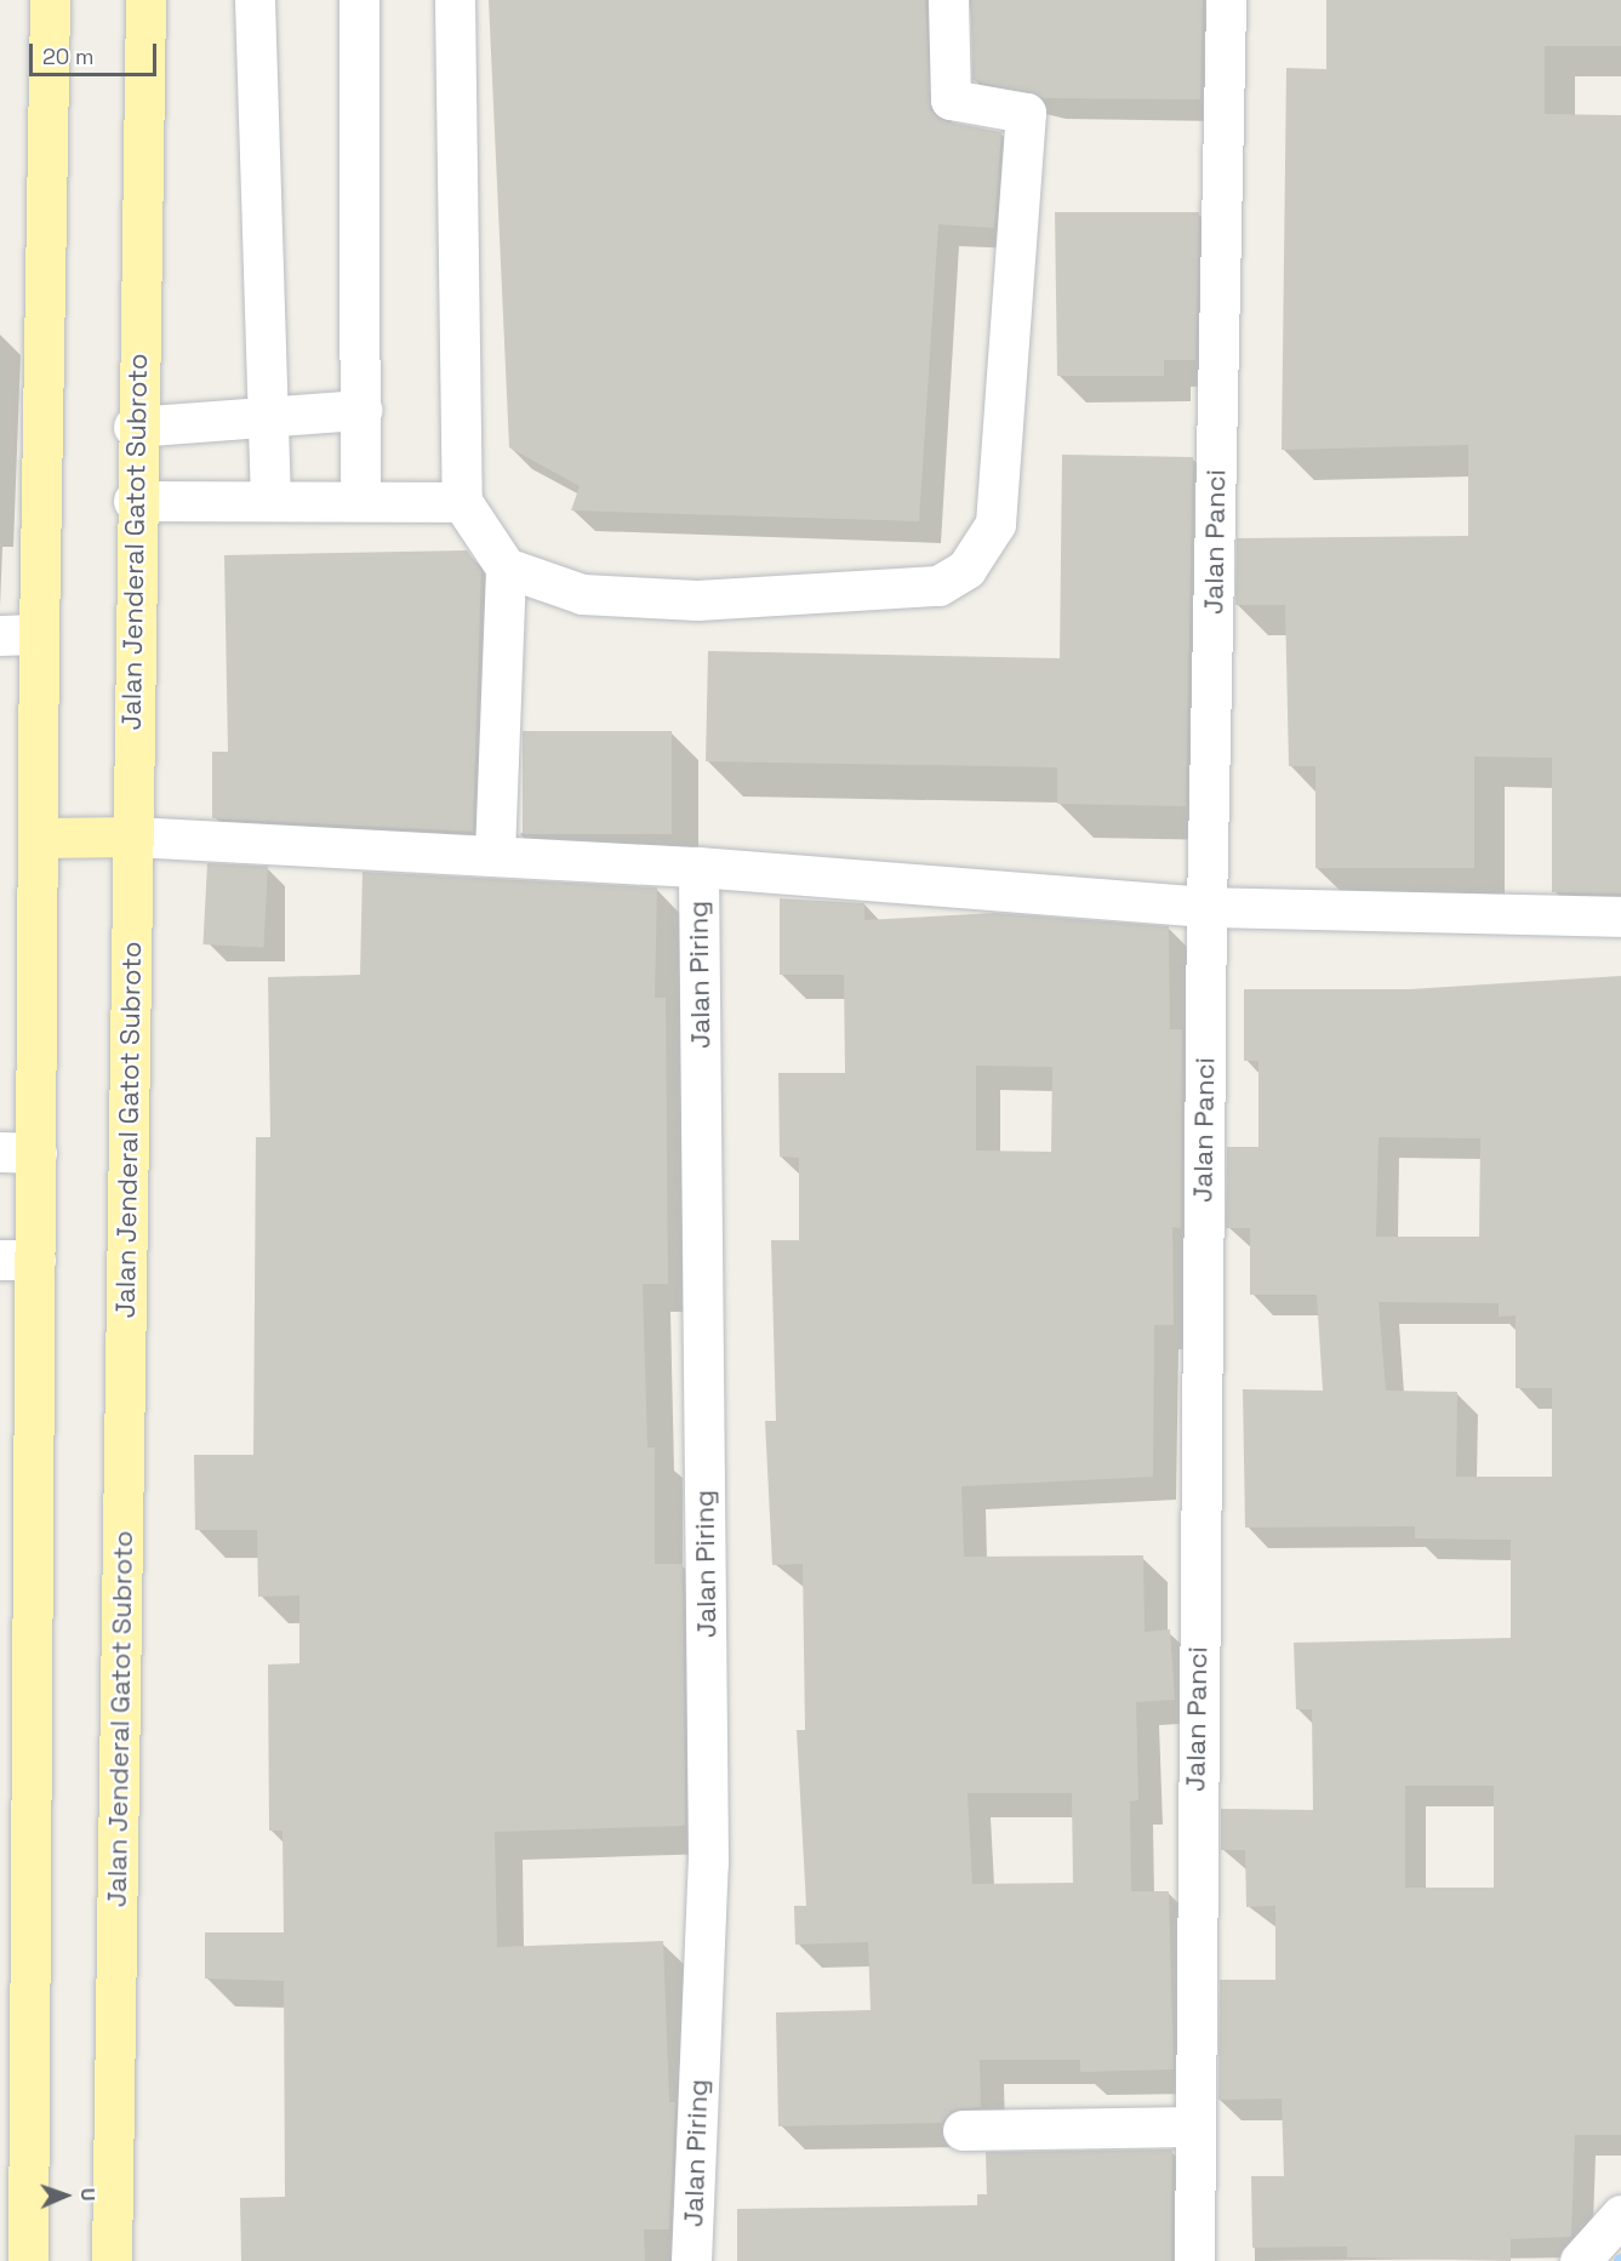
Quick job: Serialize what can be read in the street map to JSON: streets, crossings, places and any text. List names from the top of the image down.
{
  "streets": {
    "main road": ["Jalan Jenderal Gatot Subroto"],
    "street": ["Jalan Panci", "Jalan Piring"]
  },
  "scale_bar": "20 m",
  "north": "right"
}
